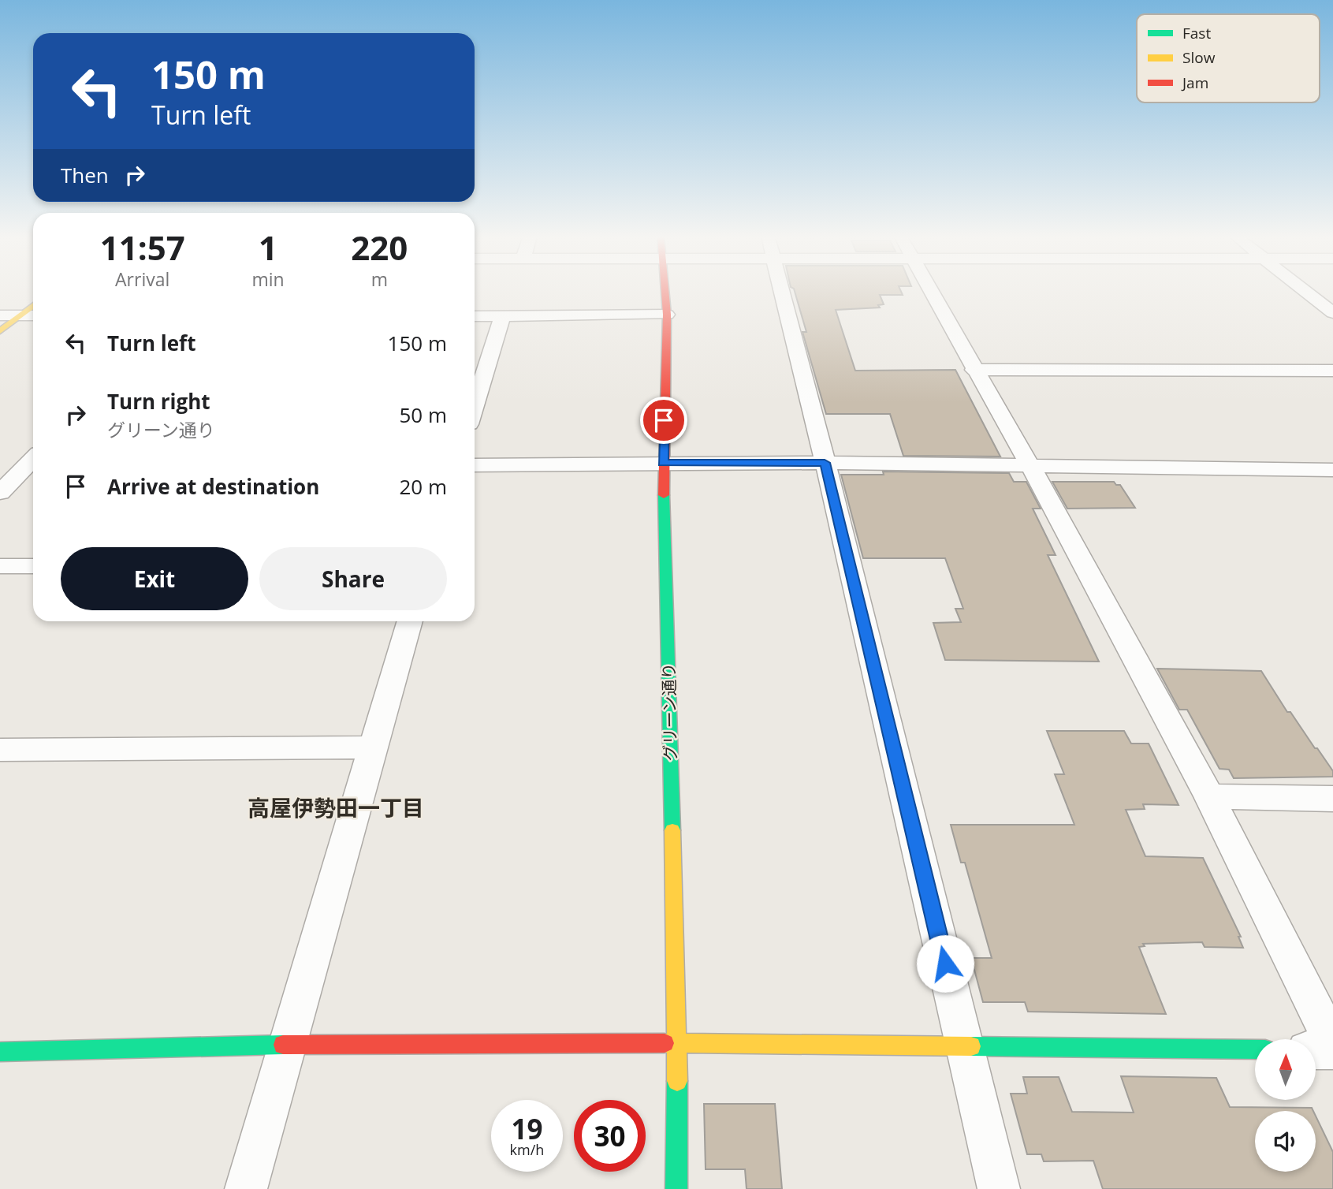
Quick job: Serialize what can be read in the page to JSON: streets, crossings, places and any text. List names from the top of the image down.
{
  "streets": {
    "street": ["グリーン通り"]
  },
  "districts": ["高屋伊勢田一丁目"],
  "legend": ["Fast", "Slow", "Jam"],
  "north": "top",
  "page": {
    "turn": ["150 m", "Turn left"],
    "then": "Then",
    "eta": [
      "11:57",
      "Arrival",
      "1",
      "min",
      "220",
      "m"
    ],
    "list": [
      {
        "name": "Turn left",
        "value": "150 m"
      },
      {
        "name": "Turn right",
        "note": "グリーン通り",
        "value": "50 m"
      },
      {
        "name": "Arrive at destination",
        "value": "20 m"
      }
    ],
    "buttons": ["Exit", "Share"],
    "speed": "19 km/h",
    "limit": "30"
  }
}
